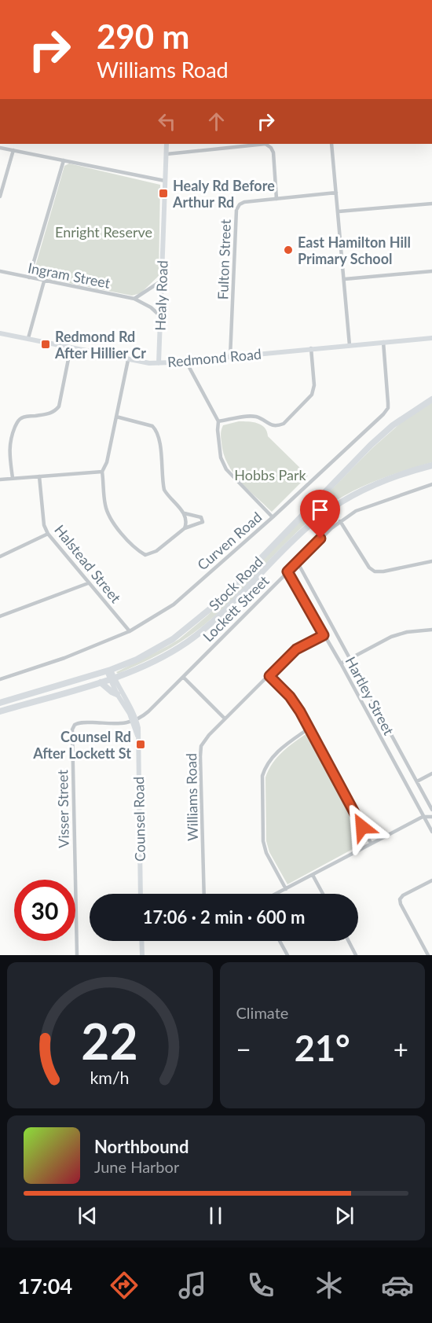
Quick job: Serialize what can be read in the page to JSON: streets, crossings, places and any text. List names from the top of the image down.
{
  "streets": {
    "highway": ["Stock Road"],
    "street": [
      "Fulton Street",
      "Ingram Street",
      "Healy Road",
      "Redmond Road",
      "Curven Road",
      "Halstead Street",
      "Lockett Street",
      "Hartley Street",
      "Williams Road",
      "Visser Street",
      "Counsel Road"
    ]
  },
  "crossings": [
    ["Fulton Street", "Redmond Road"],
    ["Ingram Street", "Healy Road"],
    ["Healy Road", "Redmond Road"],
    ["Redmond Road", "Curven Road"],
    ["Curven Road", "Halstead Street"],
    ["Stock Road", "Counsel Road"],
    ["Lockett Street", "Hartley Street"],
    ["Lockett Street", "Visser Street"],
    ["Lockett Street", "Counsel Road"],
    ["Hartley Street", "Williams Road"],
    ["Visser Street", "Counsel Road"]
  ],
  "parks": ["Enright Reserve", "Hobbs Park"],
  "places": {
    "transit": ["Healy Rd Before Arthur Rd", "Redmond Rd After Hillier Cr", "Counsel Rd After Lockett St"],
    "other": ["East Hamilton Hill Primary School"]
  },
  "page": {
    "turn": ["290 m", "Williams Road"],
    "limit": "30",
    "trip": "17:06 · 2 min · 600 m",
    "tile": "Climate",
    "heat": ["−", "21°", "+"],
    "song": ["Northbound", "June Harbor"],
    "tabs": "17:04",
    "gauge": ["22", "km/h"]
  }
}
